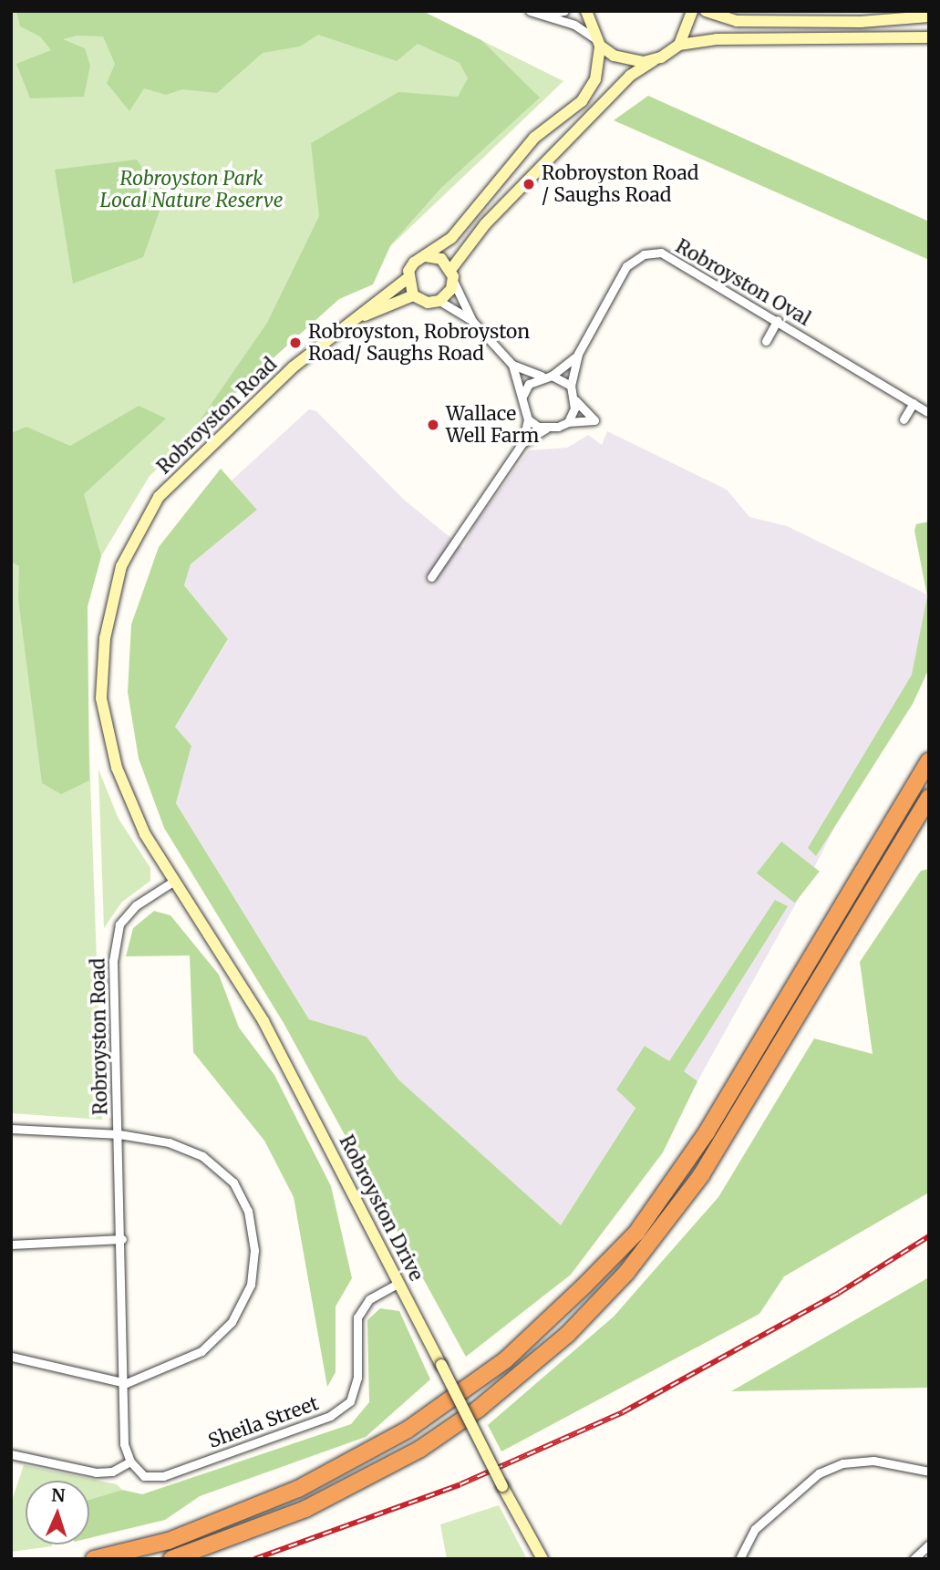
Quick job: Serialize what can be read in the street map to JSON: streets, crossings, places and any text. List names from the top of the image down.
{
  "streets": {
    "main road": ["Robroyston Road", "Robroyston Drive"],
    "street": ["Robroyston Oval", "Sheila Street"]
  },
  "crossings": [
    ["Robroyston Road", "Robroyston Drive"],
    ["Robroyston Road", "Sheila Street"],
    ["Robroyston Drive", "Sheila Street"]
  ],
  "parks": ["Robroyston Park Local Nature Reserve"],
  "places": ["Robroyston Road / Saughs Road", "Robroyston, Robroyston Road/ Saughs Road", "Wallace Well Farm"],
  "north": "top"
}
